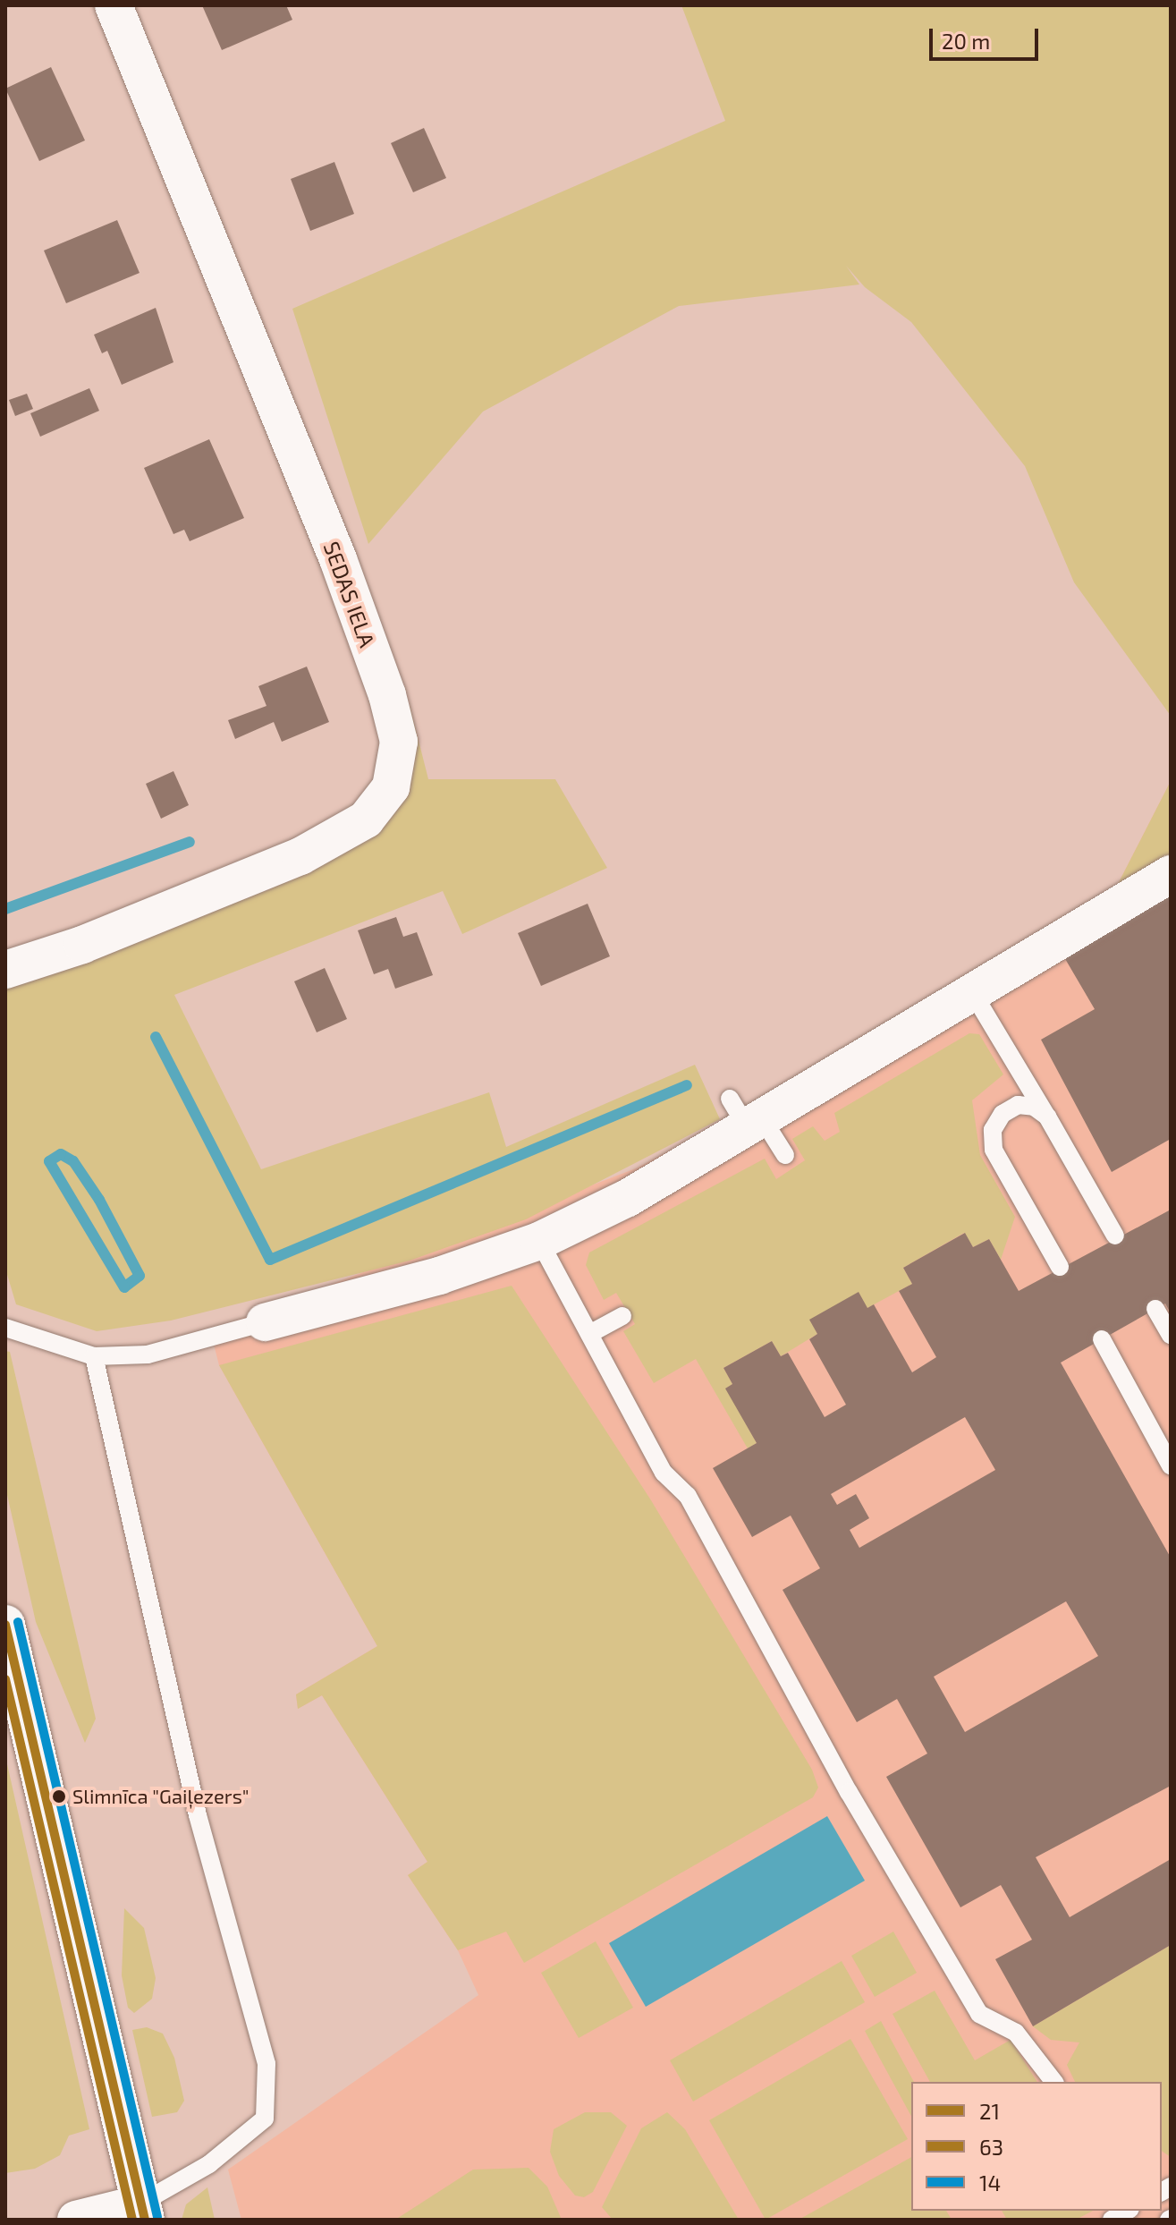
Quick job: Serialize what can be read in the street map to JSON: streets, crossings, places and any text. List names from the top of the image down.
{
  "streets": {
    "street": ["SEDAS IELA"]
  },
  "places": ["Slimnīca \"Gaiļezers\""],
  "lines": ["transit line 14", "transit line 21", "transit line 63"],
  "legend": ["21", "63", "14"],
  "scale_bar": "20 m"
}
